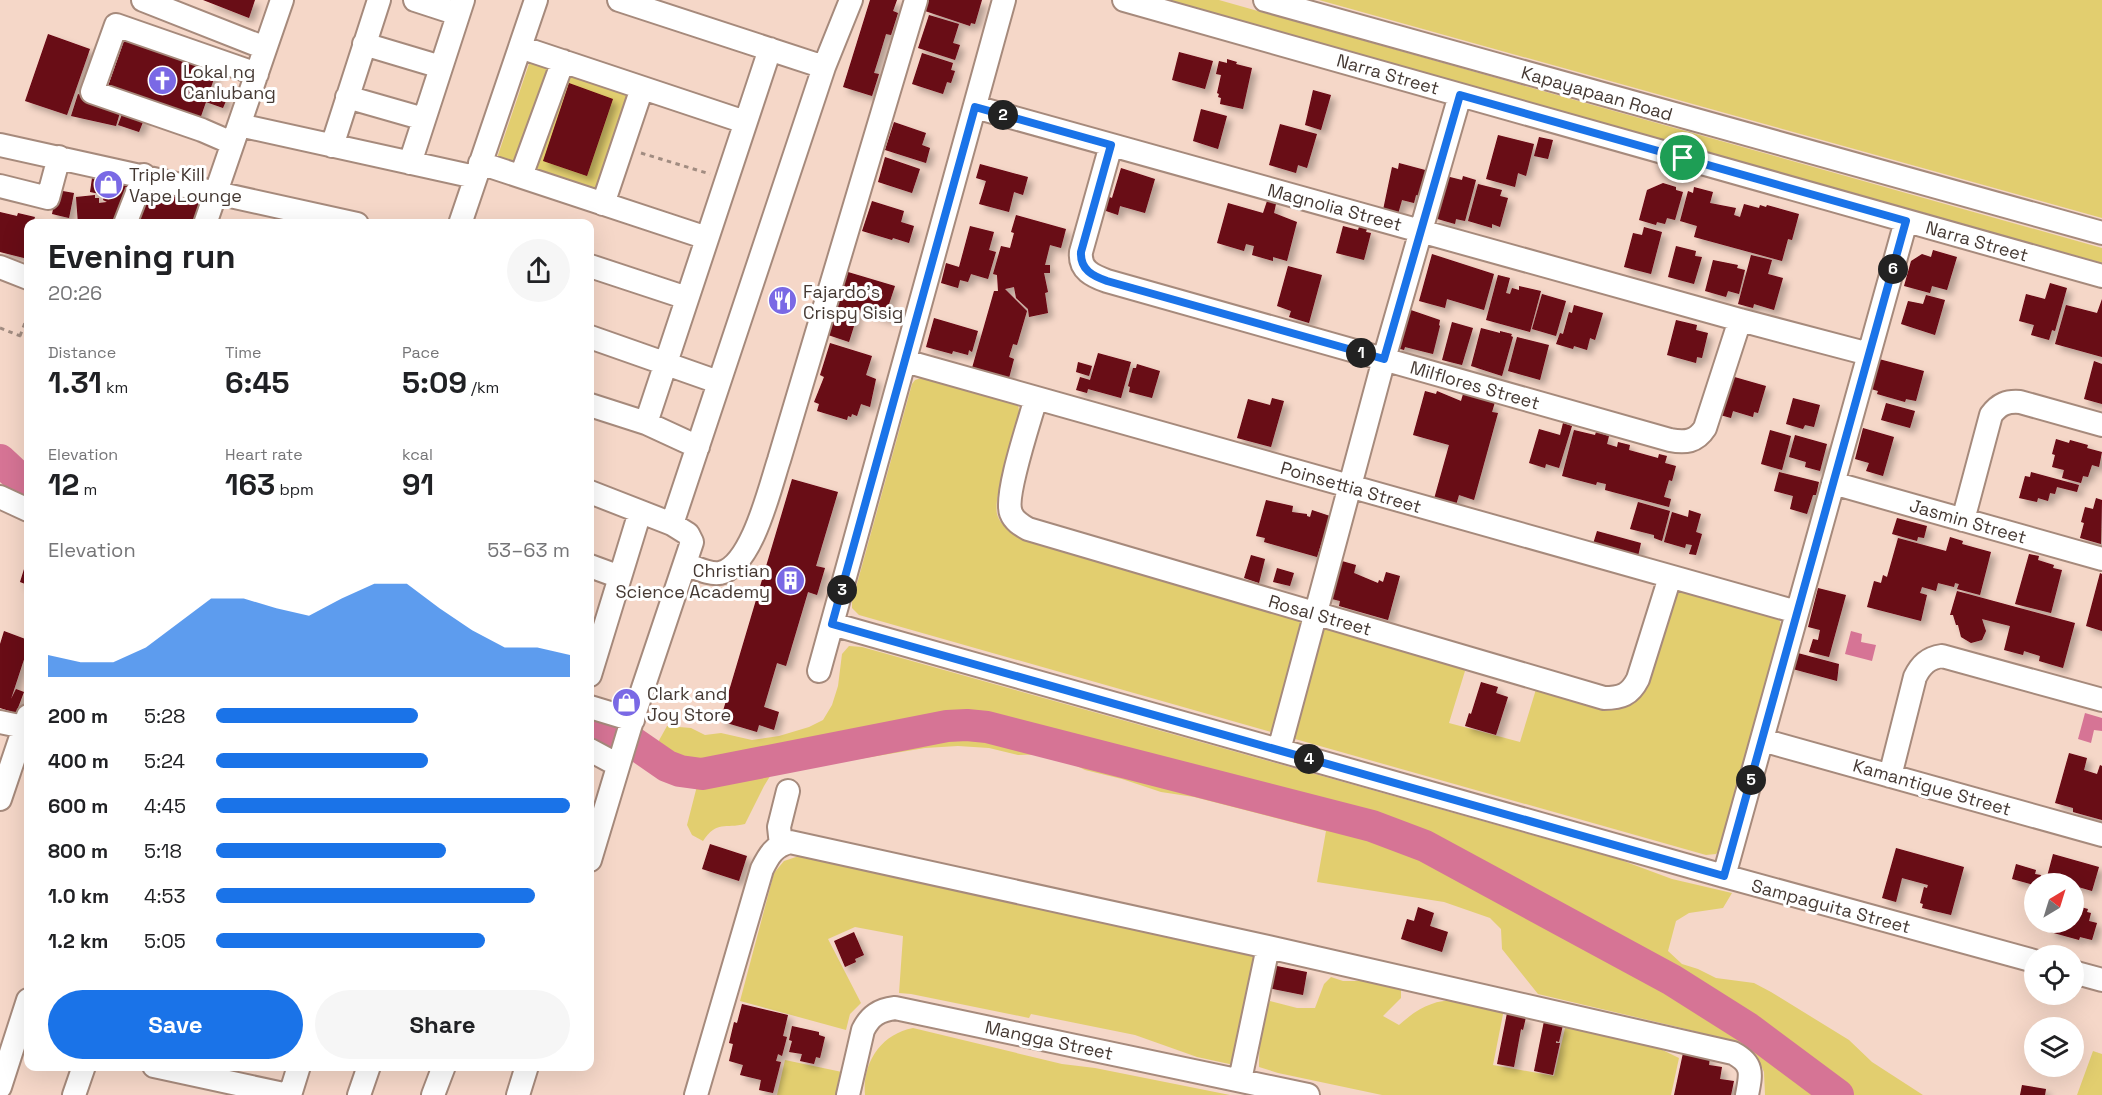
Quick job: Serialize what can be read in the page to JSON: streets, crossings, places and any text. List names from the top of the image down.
{
  "streets": {
    "street": [
      "Narra Street",
      "Kapayapaan Road",
      "Magnolia Street",
      "Milflores Street",
      "Poinsettia Street",
      "Jasmin Street",
      "Rosal Street",
      "Kamantigue Street",
      "Sampaguita Street",
      "Mangga Street"
    ]
  },
  "crossings": [
    ["Magnolia Street", "Milflores Street"],
    ["Poinsettia Street", "Rosal Street"]
  ],
  "places": {
    "church": ["Lokal ng Canlubang"],
    "shop": ["Triple Kill Vape Lounge", "Clark and Joy Store"],
    "restaurant": ["Fajardo's Crispy Sisig"],
    "building": ["Christian Science Academy"]
  },
  "north": "top right",
  "page": {
    "pins": [
      "2",
      "6",
      "1",
      "3",
      "4",
      "5"
    ],
    "heading": ["Evening run", "20:26"],
    "stats": [
      ["Distance", "1.31 km"],
      ["Time", "6:45"],
      ["Pace", "5:09 /km"],
      ["Elevation", "12 m"],
      ["Heart rate", "163 bpm"],
      ["kcal", "91"]
    ],
    "chart": ["Elevation", "53–63 m"],
    "list": [
      {
        "name": "200 m",
        "note": "5:28"
      },
      {
        "name": "400 m",
        "note": "5:24"
      },
      {
        "name": "600 m",
        "note": "4:45"
      },
      {
        "name": "800 m",
        "note": "5:18"
      },
      {
        "name": "1.0 km",
        "note": "4:53"
      },
      {
        "name": "1.2 km",
        "note": "5:05"
      }
    ],
    "buttons": ["Save", "Share"]
  }
}
